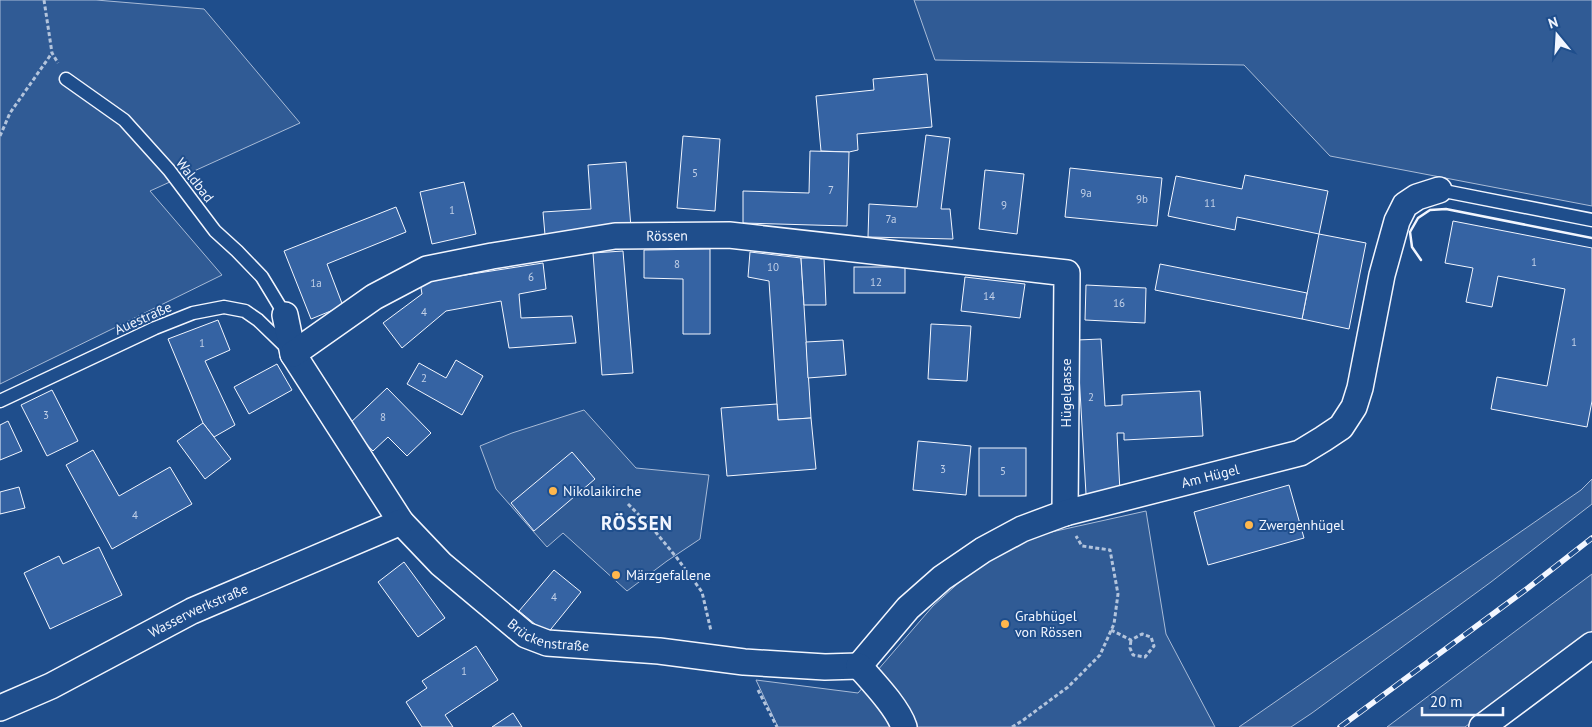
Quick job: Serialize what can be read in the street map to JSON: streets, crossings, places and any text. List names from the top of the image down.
{
  "streets": {
    "street": [
      "Rössen",
      "Hügelgasse",
      "Am Hügel",
      "Wasserwerkstraße",
      "Brückenstraße"
    ],
    "lane": ["Waldbad", "Auestraße"]
  },
  "crossings": [
    ["Rössen", "Auestraße"],
    ["Rössen", "Hügelgasse"],
    ["Rössen", "Brückenstraße"],
    ["Auestraße", "Brückenstraße"],
    ["Hügelgasse", "Am Hügel"],
    ["Am Hügel", "Brückenstraße"],
    ["Wasserwerkstraße", "Brückenstraße"]
  ],
  "districts": ["RÖSSEN"],
  "places": [
    "Nikolaikirche",
    "Zwergenhügel",
    "Märzgefallene",
    "Grabhügel von Rössen"
  ],
  "house_numbers": [
    "5",
    "7",
    "9a",
    "9b",
    "11",
    "9",
    "1",
    "7a",
    "1",
    "8",
    "10",
    "6",
    "12",
    "1a",
    "14",
    "16",
    "4",
    "1",
    "1",
    "2",
    "2",
    "3",
    "8",
    "3",
    "5",
    "4",
    "4",
    "1"
  ],
  "scale_bar": "20 m",
  "north": "top"
}
